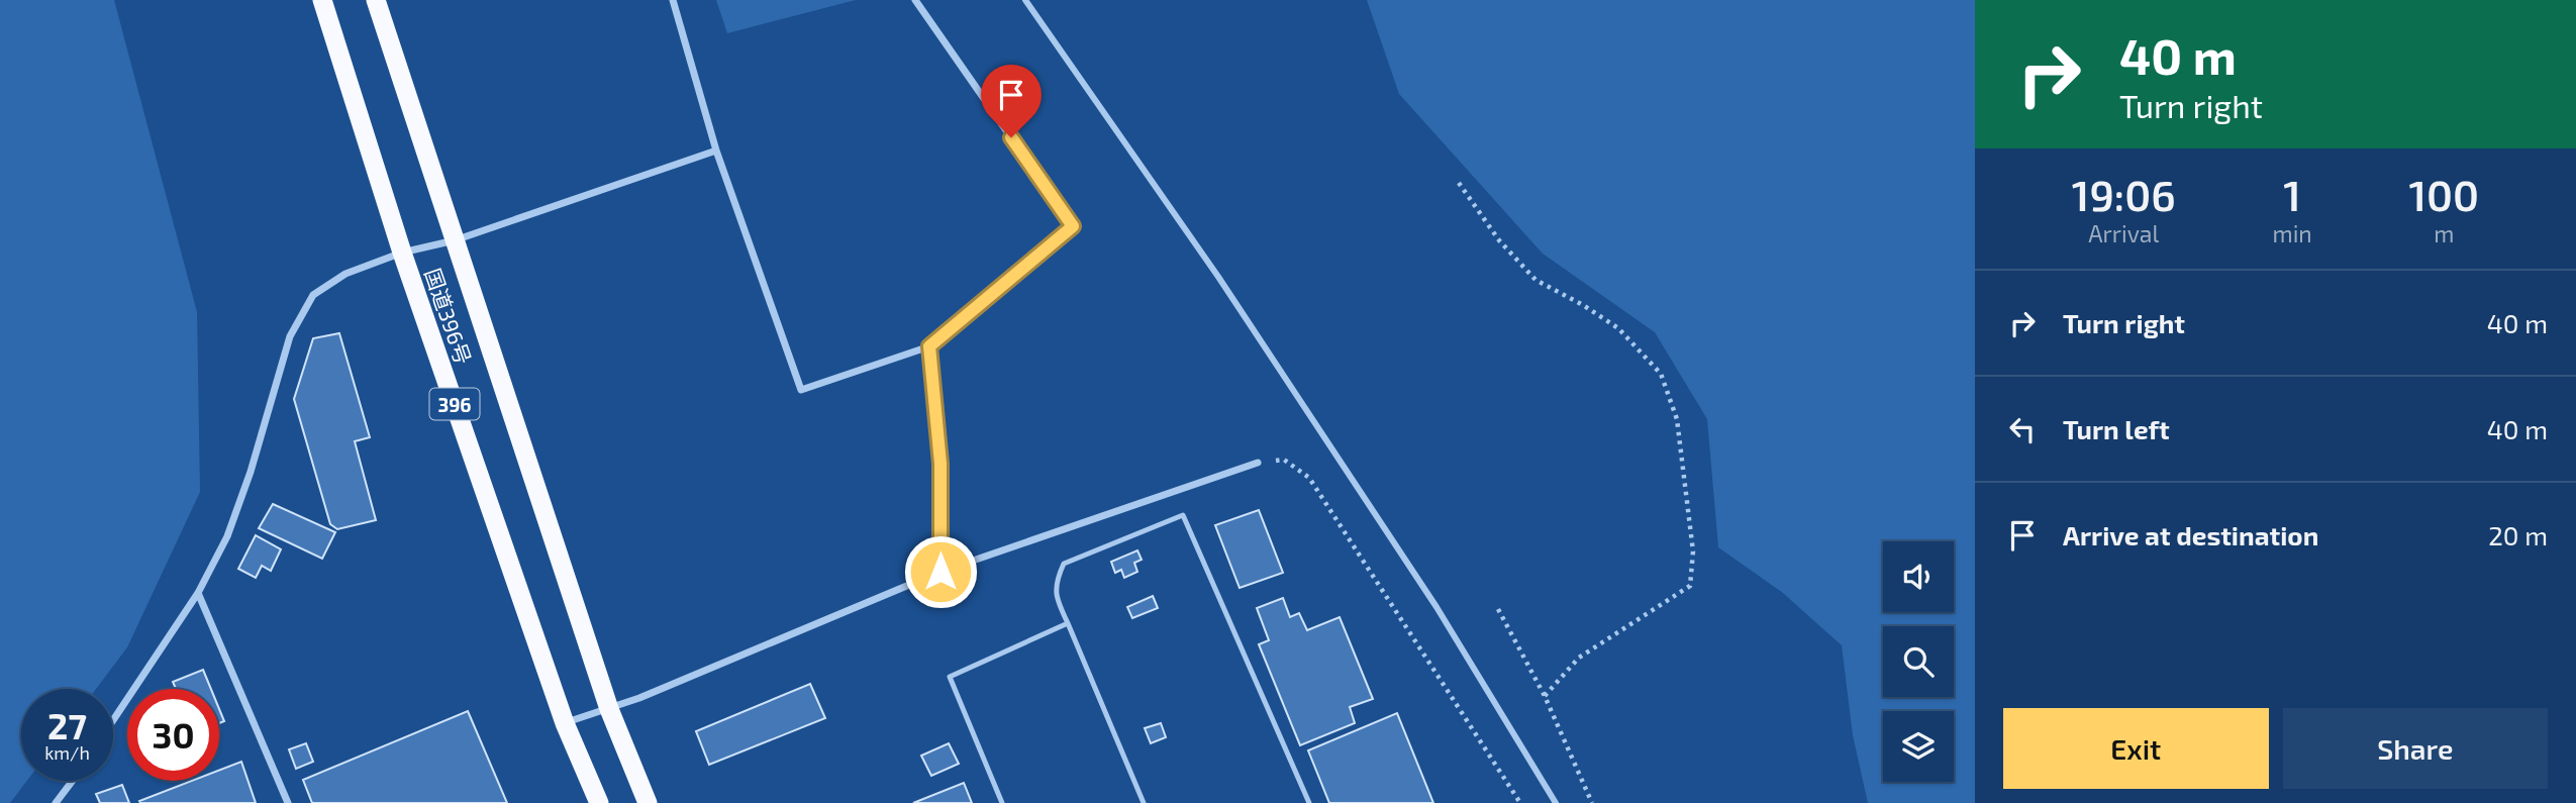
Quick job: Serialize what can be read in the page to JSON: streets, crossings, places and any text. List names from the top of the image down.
{
  "streets": {
    "highway": ["国道396号", "396"]
  },
  "page": {
    "turn": ["40 m", "Turn right"],
    "eta": [
      "19:06",
      "Arrival",
      "1",
      "min",
      "100",
      "m"
    ],
    "list": [
      {
        "name": "Turn right",
        "value": "40 m"
      },
      {
        "name": "Turn left",
        "value": "40 m"
      },
      {
        "name": "Arrive at destination",
        "value": "20 m"
      }
    ],
    "speed": "27 km/h",
    "limit": "30",
    "buttons": ["Exit", "Share"]
  }
}
